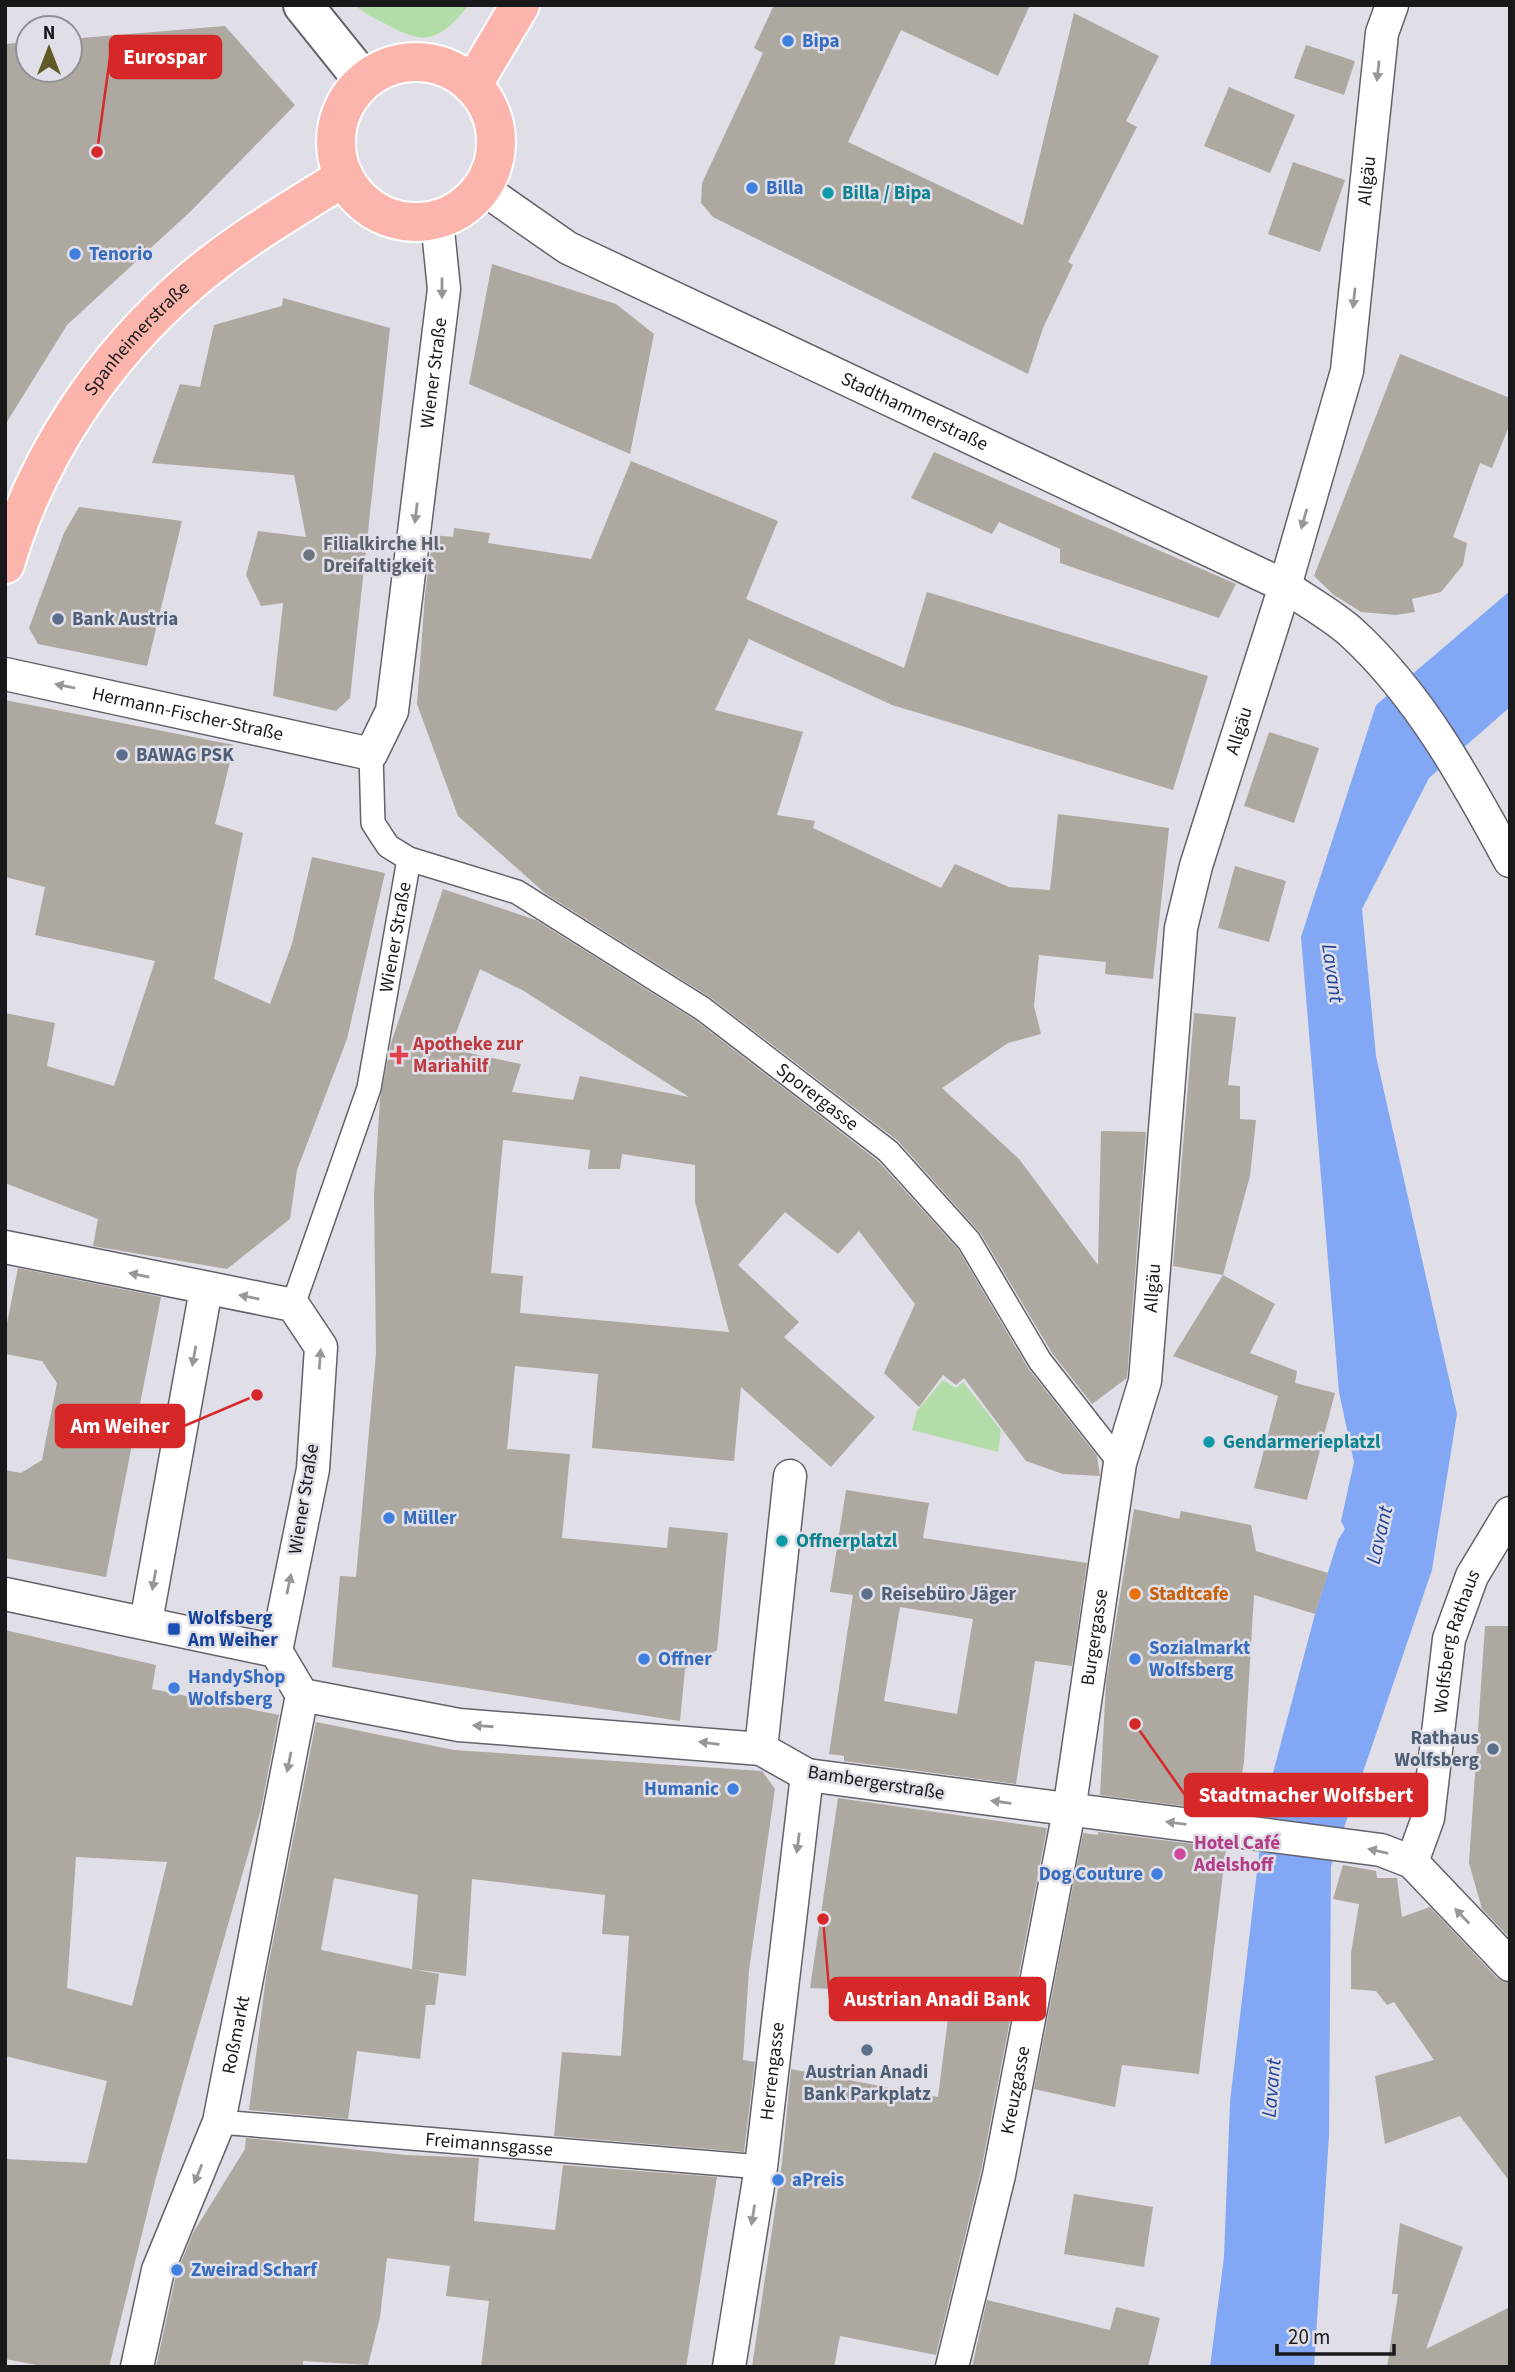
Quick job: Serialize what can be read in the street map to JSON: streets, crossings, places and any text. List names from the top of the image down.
{
  "streets": {
    "main road": ["Spanheimerstraße"],
    "street": [
      "Allgäu",
      "Wiener Straße",
      "Stadthammerstraße",
      "Hermann-Fischer-Straße",
      "Sporergasse",
      "Burgergasse",
      "Wolfsberg Rathaus",
      "Bambergerstraße",
      "Roßmarkt",
      "Herrengasse",
      "Kreuzgasse",
      "Freimannsgasse"
    ]
  },
  "crossings": [
    ["Allgäu", "Stadthammerstraße"],
    ["Allgäu", "Sporergasse"],
    ["Allgäu", "Burgergasse"],
    ["Spanheimerstraße", "Wiener Straße"],
    ["Spanheimerstraße", "Stadthammerstraße"],
    ["Wiener Straße", "Stadthammerstraße"],
    ["Wiener Straße", "Hermann-Fischer-Straße"],
    ["Wiener Straße", "Sporergasse"],
    ["Sporergasse", "Burgergasse"],
    ["Burgergasse", "Bambergerstraße"],
    ["Burgergasse", "Kreuzgasse"],
    ["Wolfsberg Rathaus", "Bambergerstraße"],
    ["Bambergerstraße", "Roßmarkt"],
    ["Bambergerstraße", "Herrengasse"],
    ["Bambergerstraße", "Kreuzgasse"],
    ["Roßmarkt", "Freimannsgasse"],
    ["Herrengasse", "Freimannsgasse"]
  ],
  "one_way": [
    "Allgäu",
    "Hermann-Fischer-Straße",
    "Bambergerstraße",
    "Roßmarkt",
    "Herrengasse"
  ],
  "water": ["Lavant"],
  "places": {
    "other": [
      "Bipa",
      "Eurospar",
      "Billa",
      "Billa / Bipa",
      "Tenorio",
      "Filialkirche Hl. Dreifaltigkeit",
      "Bank Austria",
      "BAWAG PSK",
      "Am Weiher",
      "Gendarmerieplatzl",
      "Müller",
      "Offnerplatzl",
      "Reisebüro Jäger",
      "Stadtcafe",
      "Offner",
      "Sozialmarkt Wolfsberg",
      "HandyShop Wolfsberg",
      "Stadtmacher Wolfsbert",
      "Rathaus Wolfsberg",
      "Humanic",
      "Hotel Café Adelshoff",
      "Dog Couture",
      "Austrian Anadi Bank",
      "Austrian Anadi Bank Parkplatz",
      "aPreis",
      "Zweirad Scharf"
    ],
    "health": ["Apotheke zur Mariahilf"],
    "transit": ["Wolfsberg Am Weiher"]
  },
  "scale_bar": "20 m",
  "north": "top"
}
